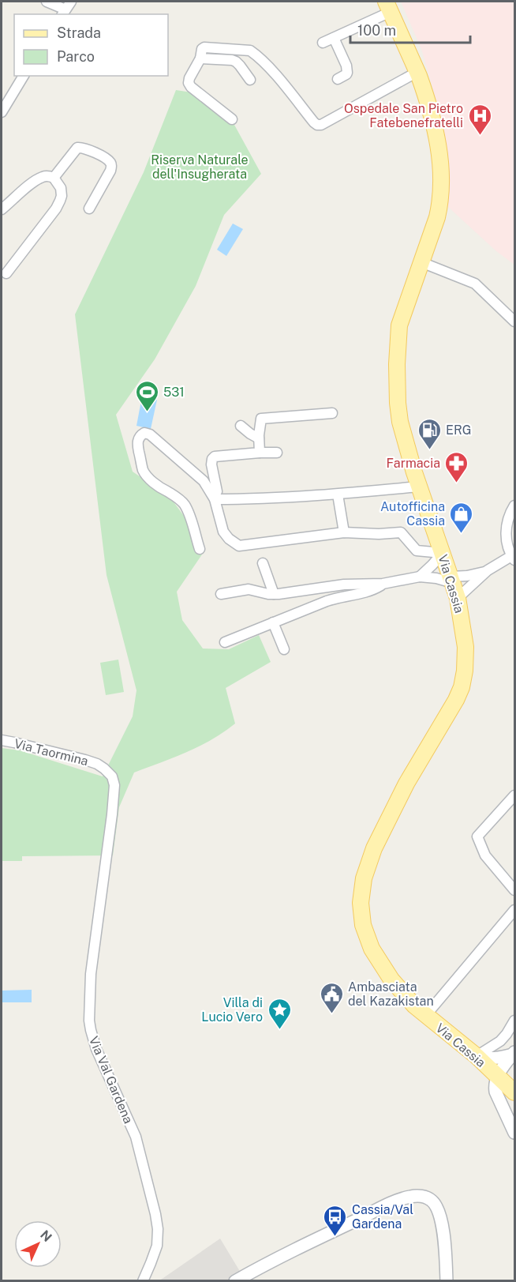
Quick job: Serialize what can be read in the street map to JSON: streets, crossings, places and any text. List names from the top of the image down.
{
  "streets": {
    "main road": ["Via Cassia"],
    "street": ["Via Taormina", "Via Val Gardena"]
  },
  "crossings": [
    ["Via Taormina", "Via Val Gardena"]
  ],
  "parks": ["Riserva Naturale dell'Insugherata"],
  "places": {
    "hospital": ["Ospedale San Pietro Fatebenefratelli"],
    "sports": ["531"],
    "fuel station": ["ERG"],
    "pharmacy": ["Farmacia"],
    "shop": ["Autofficina Cassia"],
    "public building": ["Ambasciata del Kazakistan"],
    "place": ["Villa di Lucio Vero"],
    "bus stop": ["Cassia/Val Gardena"]
  },
  "legend": ["Strada", "Parco"],
  "scale_bar": "100 m",
  "north": "top right"
}
